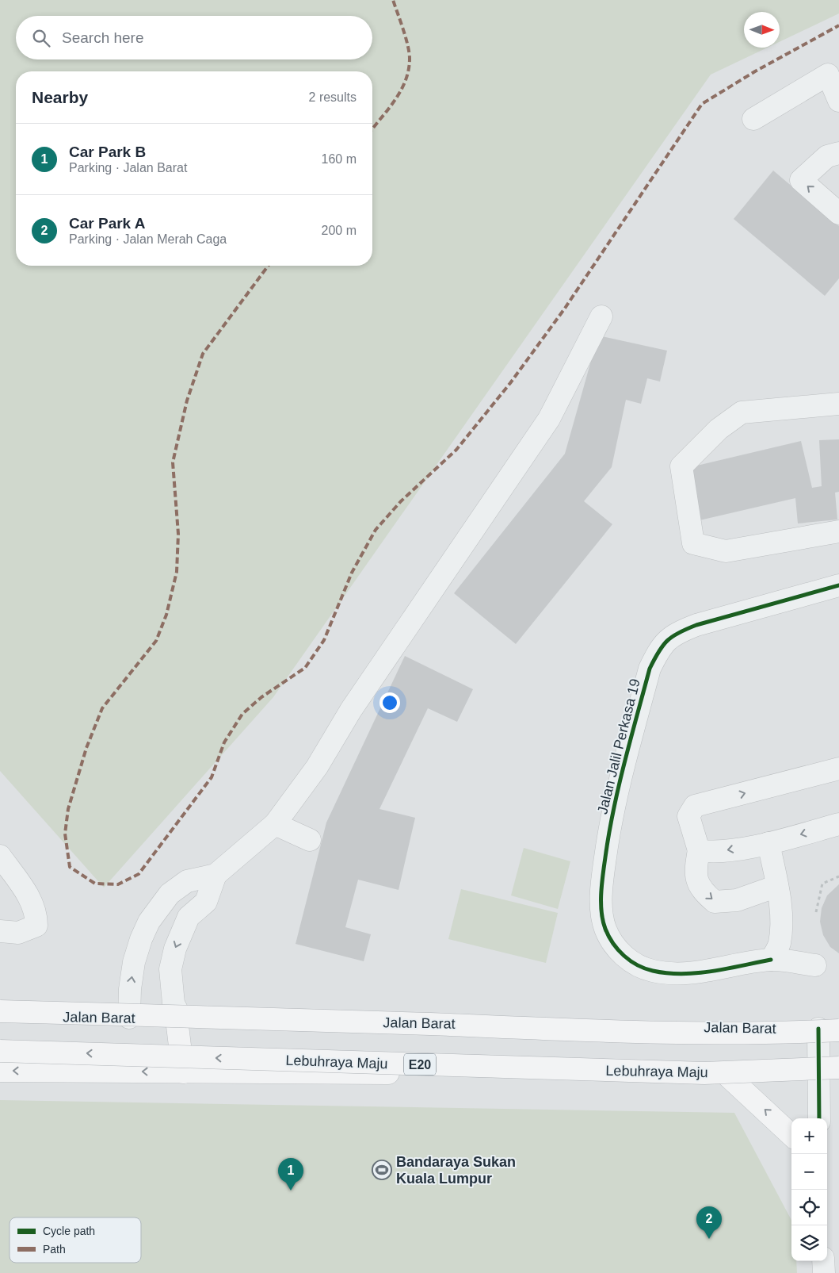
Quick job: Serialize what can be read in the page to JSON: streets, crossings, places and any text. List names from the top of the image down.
{
  "streets": {
    "main road": ["Jalan Barat", "Lebuhraya Maju", "E20"],
    "street": ["Jalan Jalil Perkasa 19"]
  },
  "places": {
    "sports": ["Bandaraya Sukan Kuala Lumpur"]
  },
  "legend": ["Cycle path", "Path"],
  "north": "right",
  "page": {
    "search": "Search here",
    "heading": ["Nearby", "2 results"],
    "list": [
      {
        "mark": "1",
        "name": "Car Park B",
        "note": "Parking · Jalan Barat",
        "value": "160 m"
      },
      {
        "mark": "2",
        "name": "Car Park A",
        "note": "Parking · Jalan Merah Caga",
        "value": "200 m"
      }
    ],
    "map_buttons": ["+", "−"],
    "pins": ["1", "2"]
  }
}
